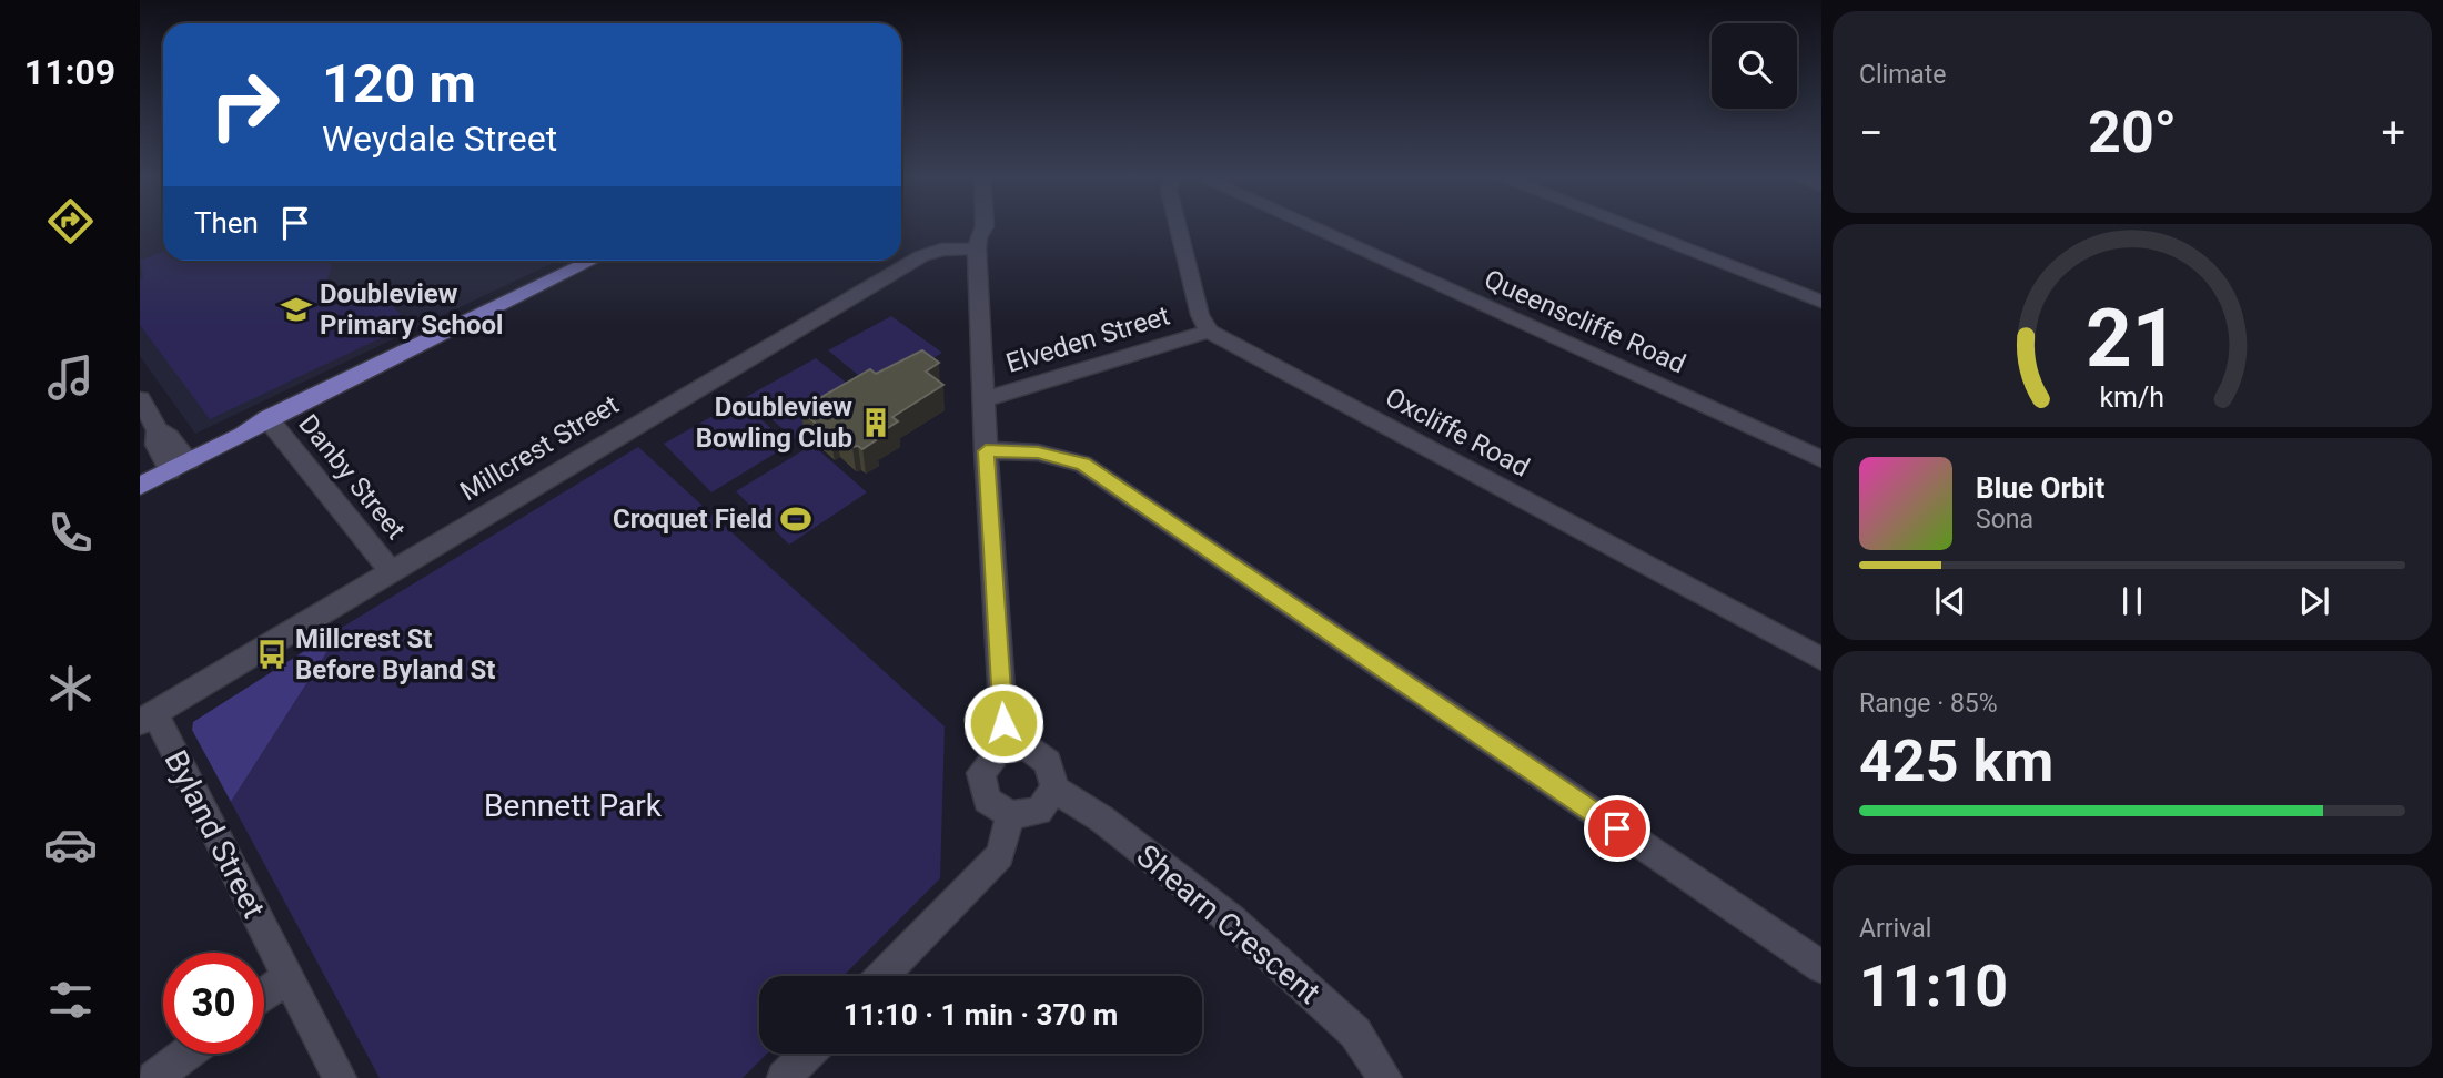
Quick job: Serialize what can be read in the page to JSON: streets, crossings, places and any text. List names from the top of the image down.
{
  "streets": {
    "street": [
      "Queenscliffe Road",
      "Elveden Street",
      "Oxcliffe Road",
      "Millcrest Street",
      "Danby Street",
      "Byland Street",
      "Shearn Crescent"
    ]
  },
  "crossings": [
    ["Elveden Street", "Oxcliffe Road"],
    ["Millcrest Street", "Danby Street"],
    ["Millcrest Street", "Byland Street"]
  ],
  "parks": ["Bennett Park"],
  "places": {
    "school or university": ["Doubleview Primary School"],
    "building": ["Doubleview Bowling Club"],
    "sports": ["Croquet Field"],
    "bus stop": ["Millcrest St Before Byland St"]
  },
  "page": {
    "tabs": "11:09",
    "tile": [
      "Climate",
      ["Range · 85%", "425 km"],
      ["Arrival", "11:10"]
    ],
    "turn": ["120 m", "Weydale Street"],
    "heat": ["−", "20°", "+"],
    "then": "Then",
    "song": ["Blue Orbit", "Sona"],
    "limit": "30",
    "trip": "11:10 · 1 min · 370 m",
    "gauge": ["21", "km/h"]
  }
}
